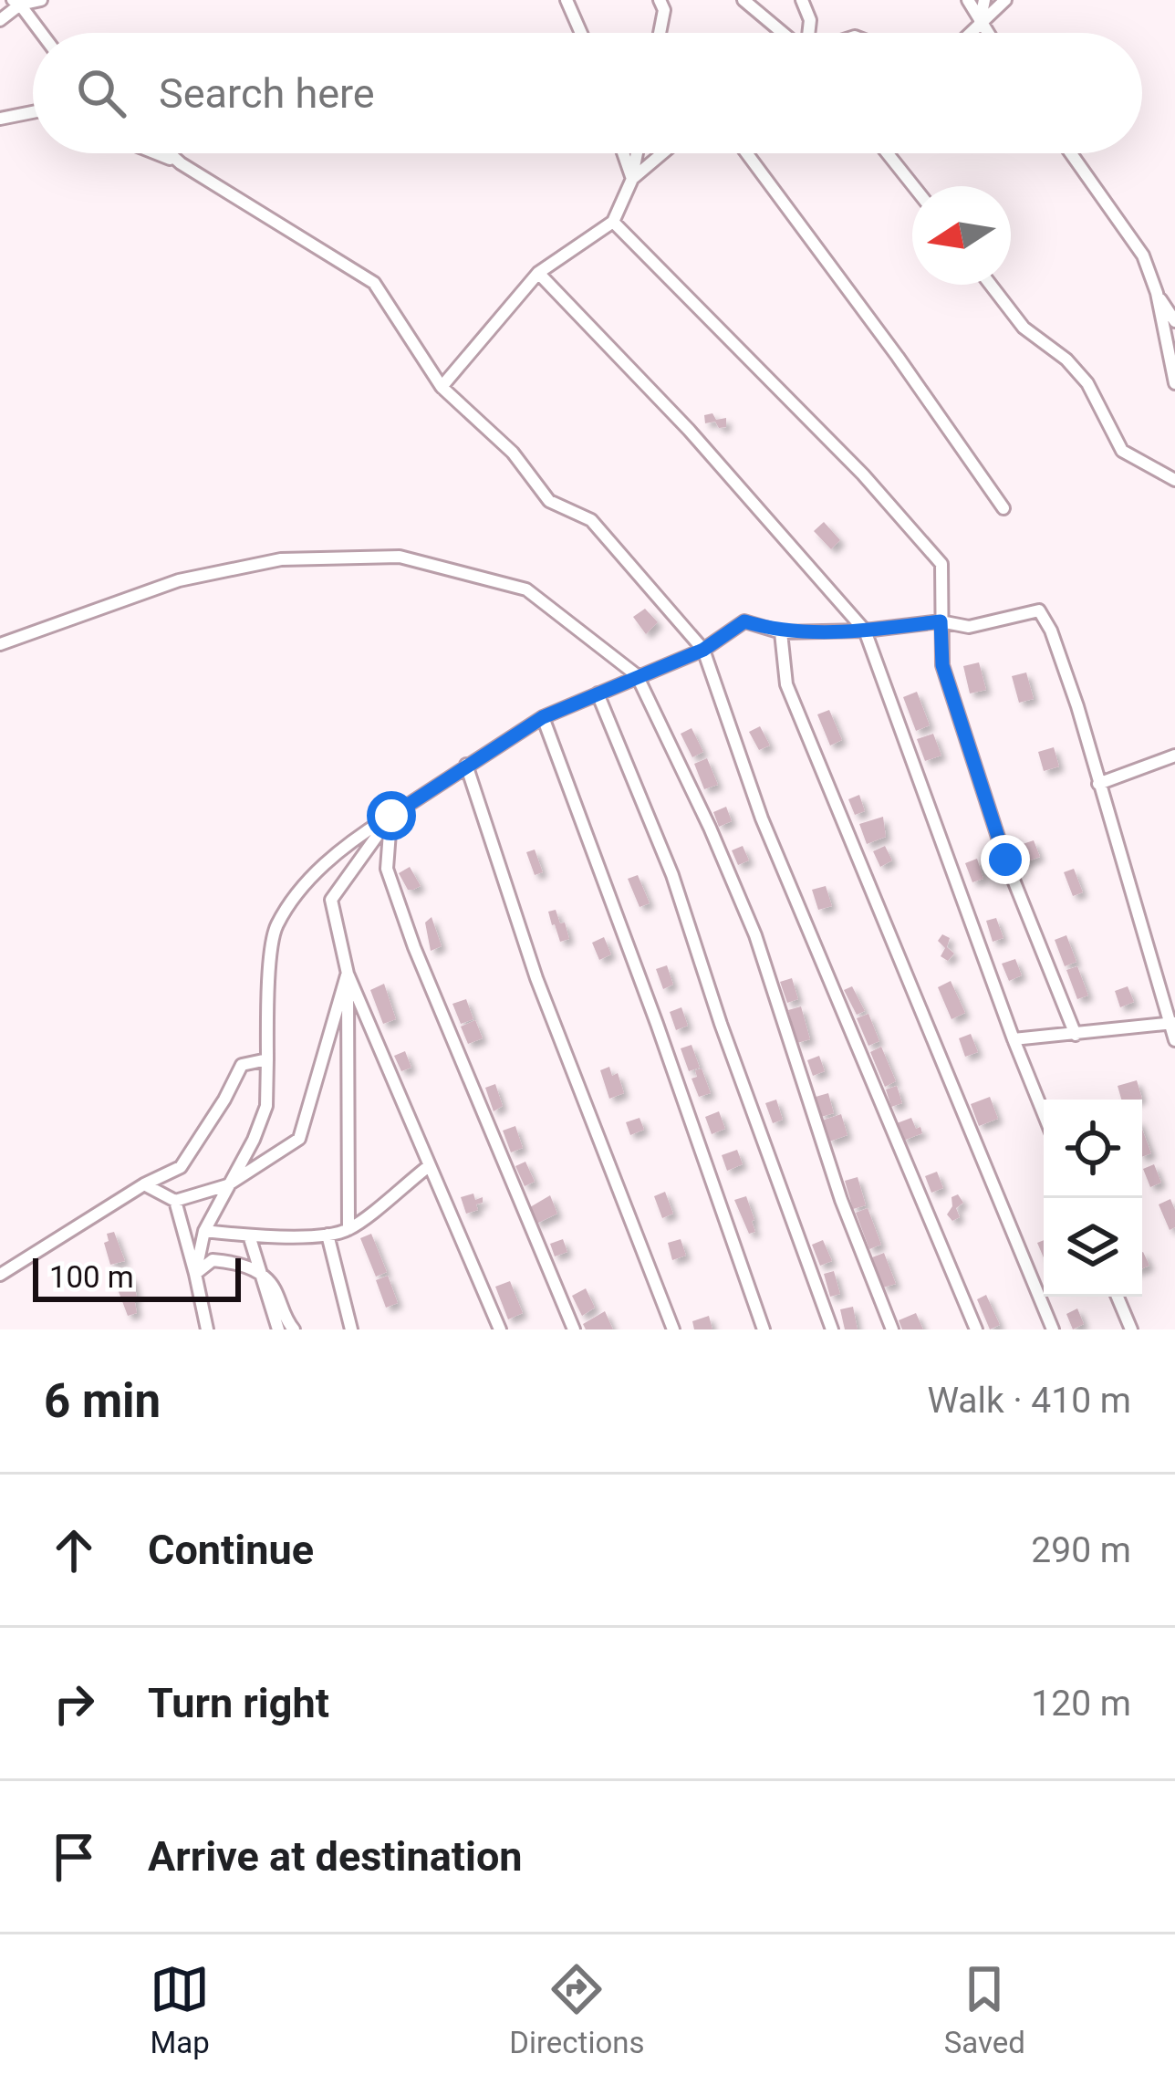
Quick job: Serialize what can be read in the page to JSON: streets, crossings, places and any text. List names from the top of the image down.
{
  "scale_bar": "100 m",
  "north": "left",
  "page": {
    "search": "Search here",
    "scale": "100 m",
    "heading": ["6 min", "Walk · 410 m"],
    "list": [
      ["Continue", "290 m"],
      ["Turn right", "120 m"],
      "Arrive at destination"
    ],
    "nav": ["Map", "Directions", "Saved"]
  }
}
